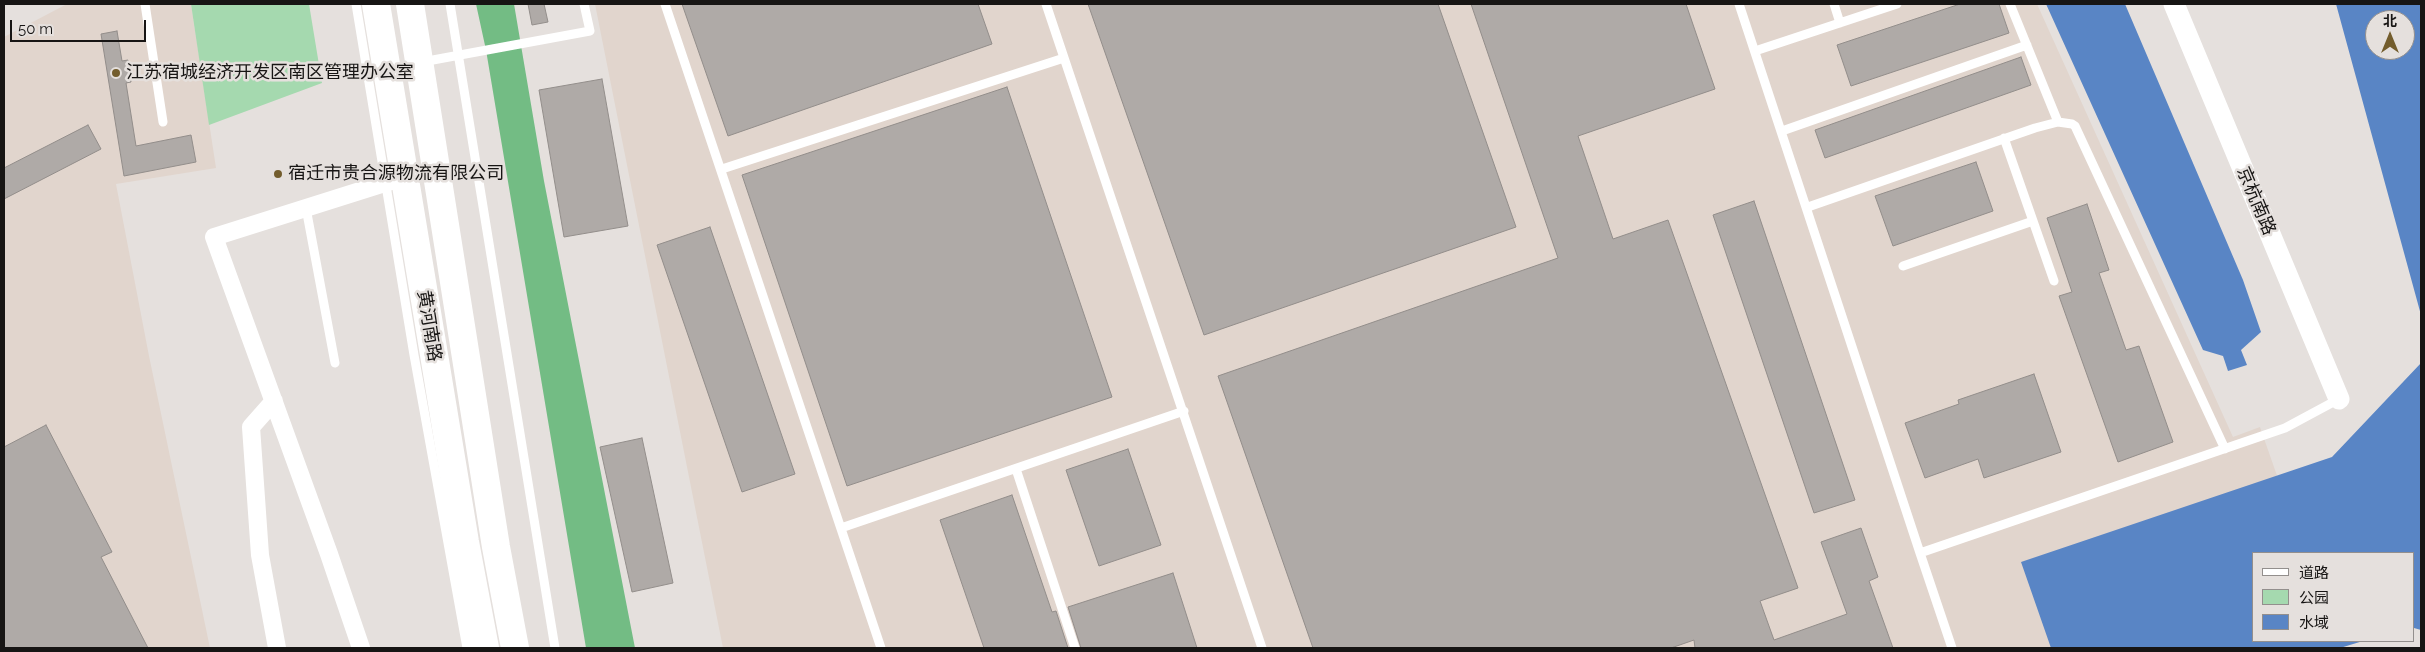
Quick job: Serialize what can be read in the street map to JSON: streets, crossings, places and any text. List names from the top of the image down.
{
  "streets": {
    "main road": ["黄河南路"],
    "street": ["京杭南路"]
  },
  "places": ["江苏宿城经济开发区南区管理办公室", "宿迁市贵合源物流有限公司"],
  "legend": ["道路", "公园", "水域"],
  "scale_bar": "50 m",
  "north": "top"
}
